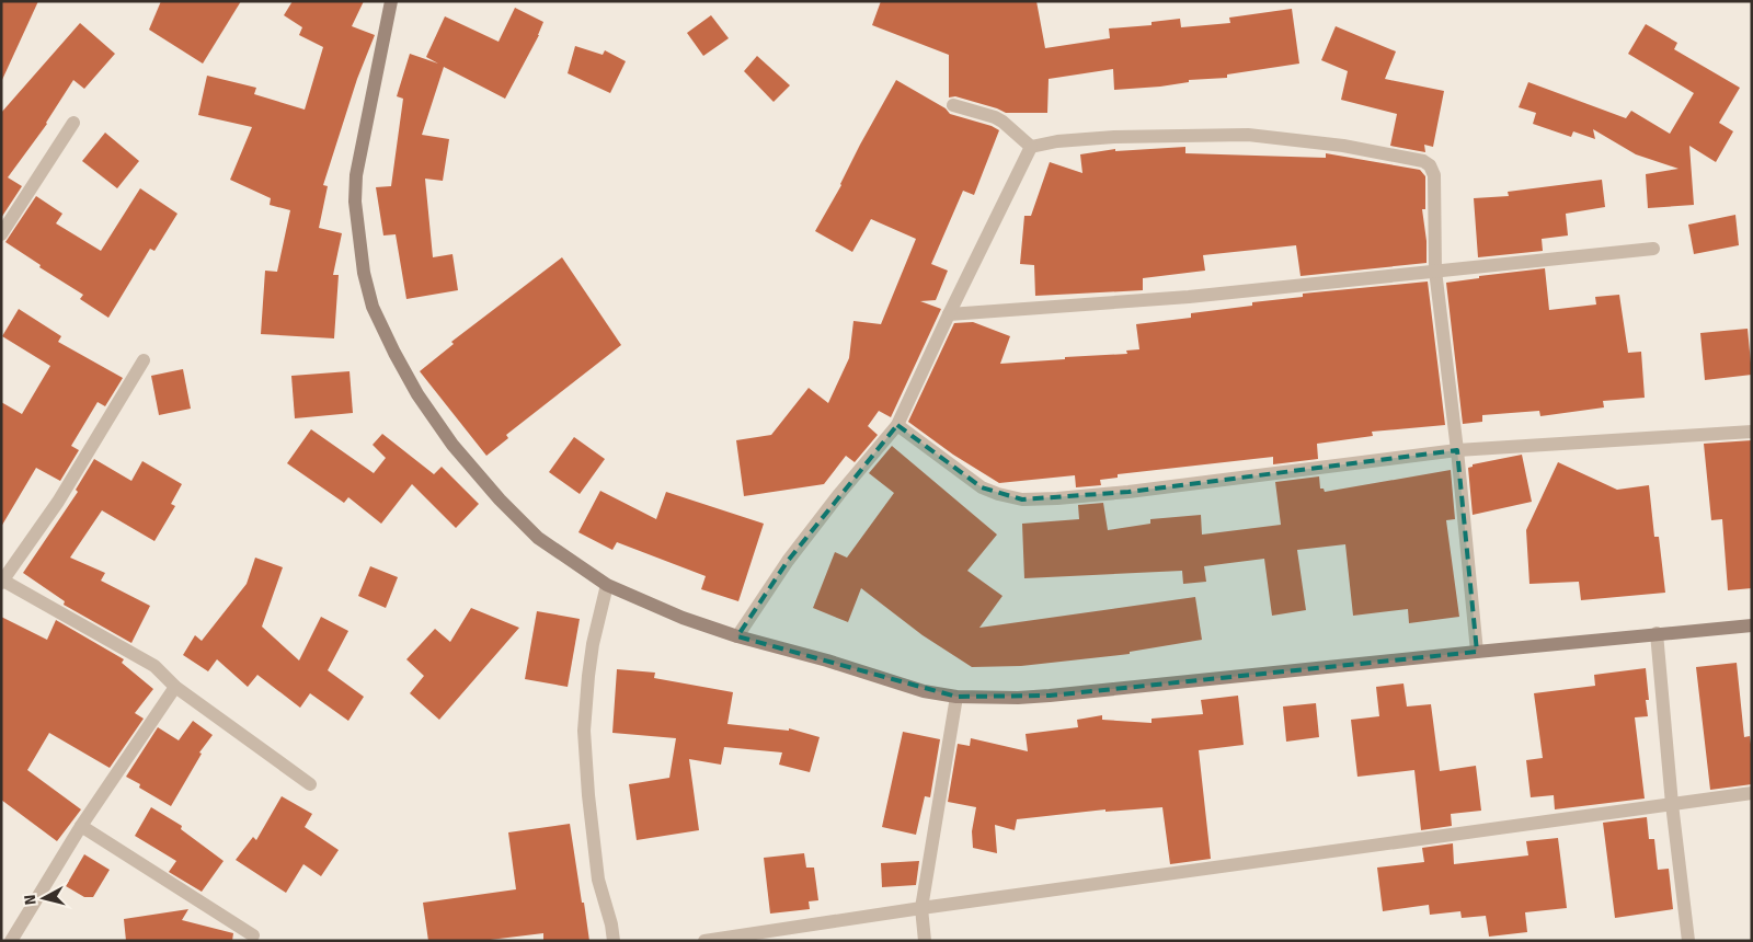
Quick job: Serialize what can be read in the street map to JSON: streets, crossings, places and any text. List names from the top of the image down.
{
  "north": "left"
}
